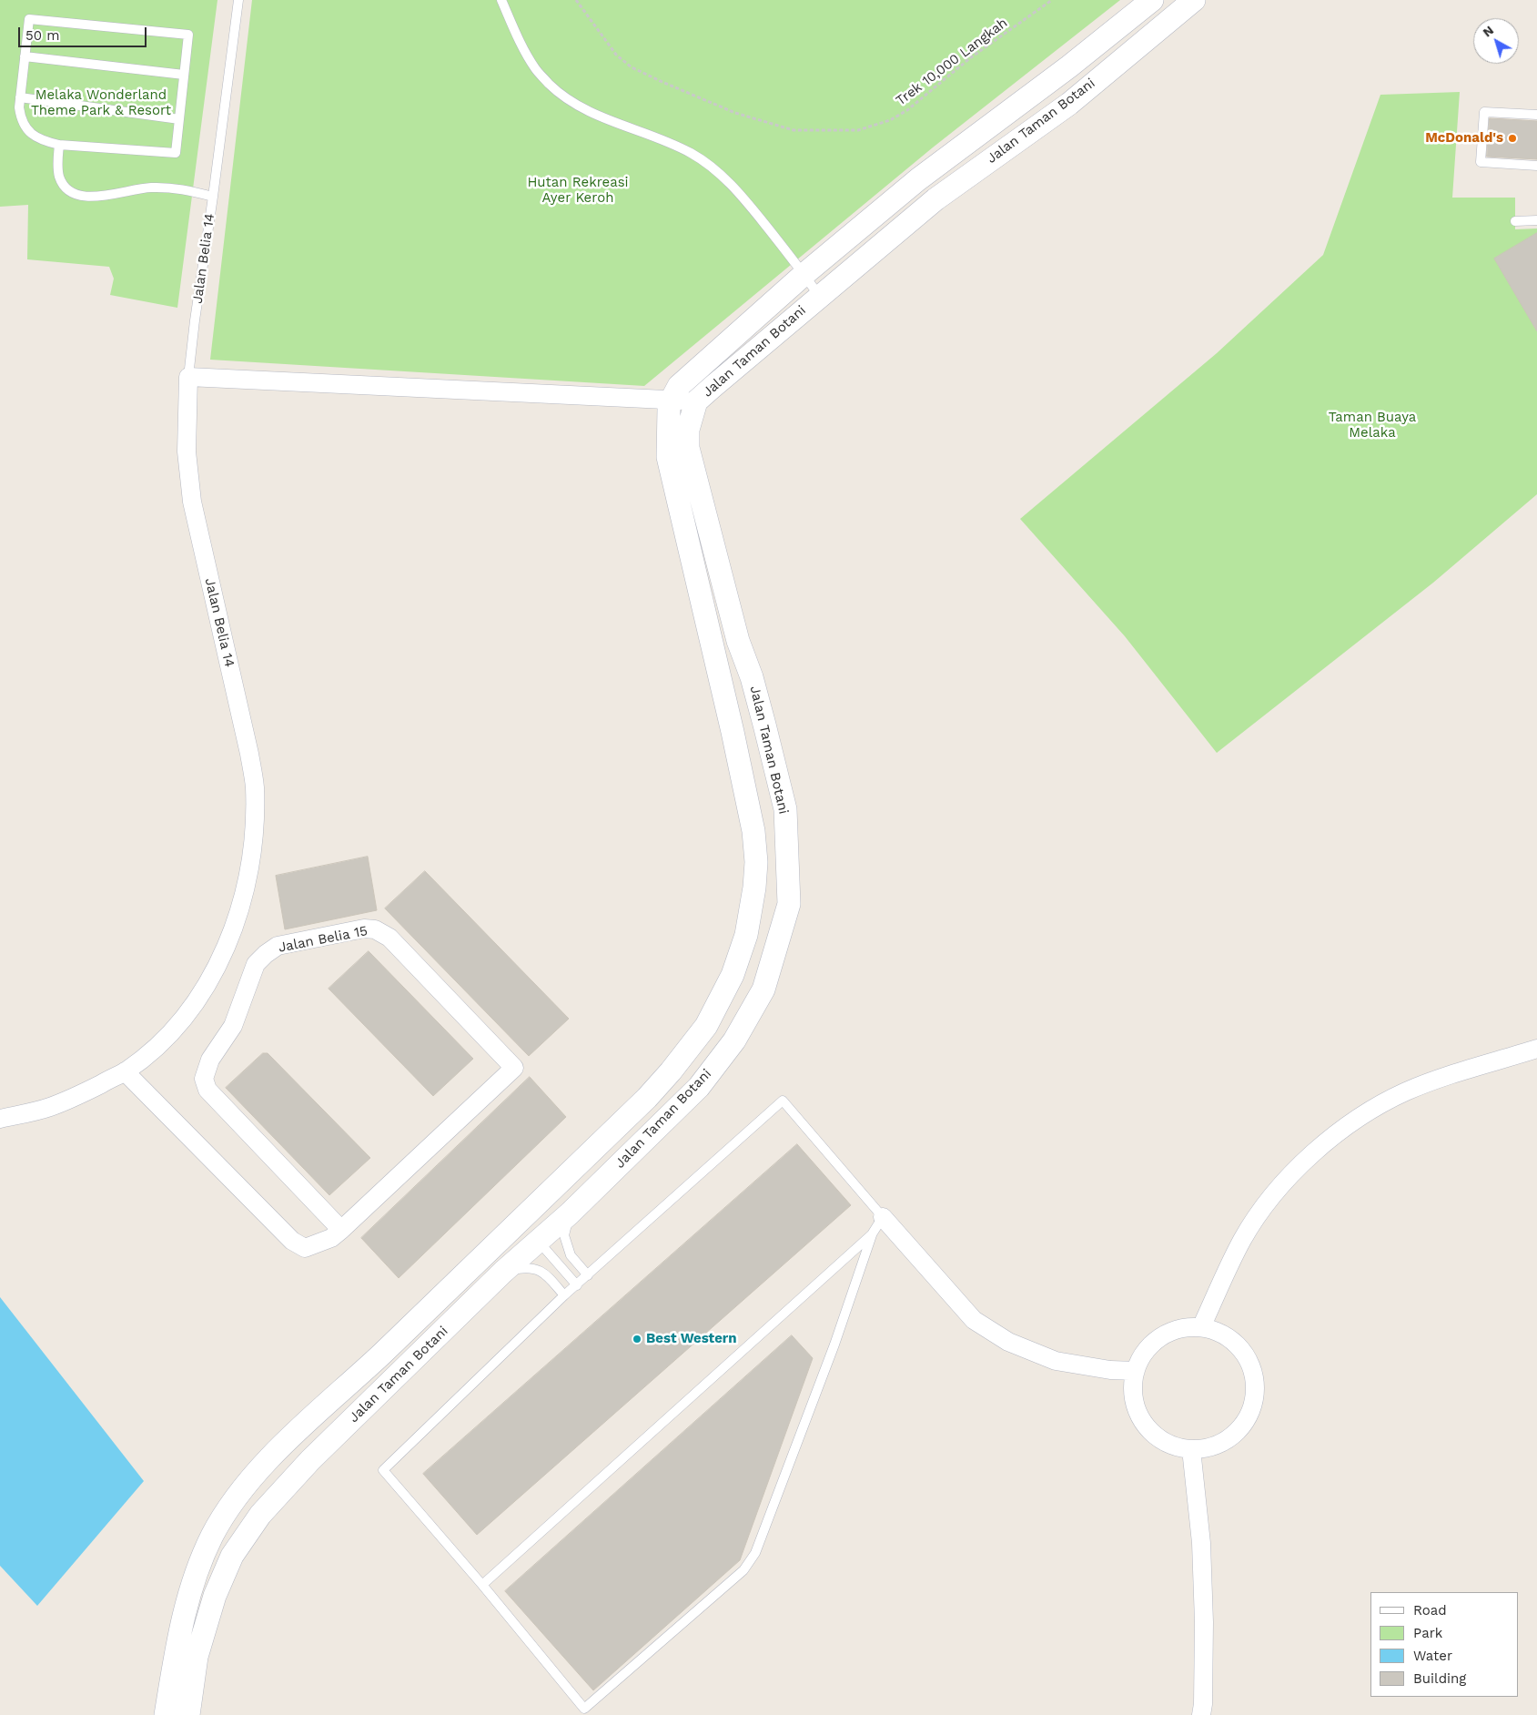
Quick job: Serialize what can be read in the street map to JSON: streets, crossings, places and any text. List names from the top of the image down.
{
  "streets": {
    "street": ["Jalan Taman Botani", "Jalan Belia 14", "Jalan Belia 15"],
    "path": ["Trek 10,000 Langkah"]
  },
  "crossings": [
    ["Jalan Belia 14", "Jalan Belia 15"]
  ],
  "parks": ["Melaka Wonderland Theme Park & Resort", "Hutan Rekreasi Ayer Keroh", "Taman Buaya Melaka"],
  "places": ["McDonald's", "Best Western"],
  "legend": [
    "Road",
    "Park",
    "Water",
    "Building"
  ],
  "scale_bar": "50 m",
  "north": "top left"
}
